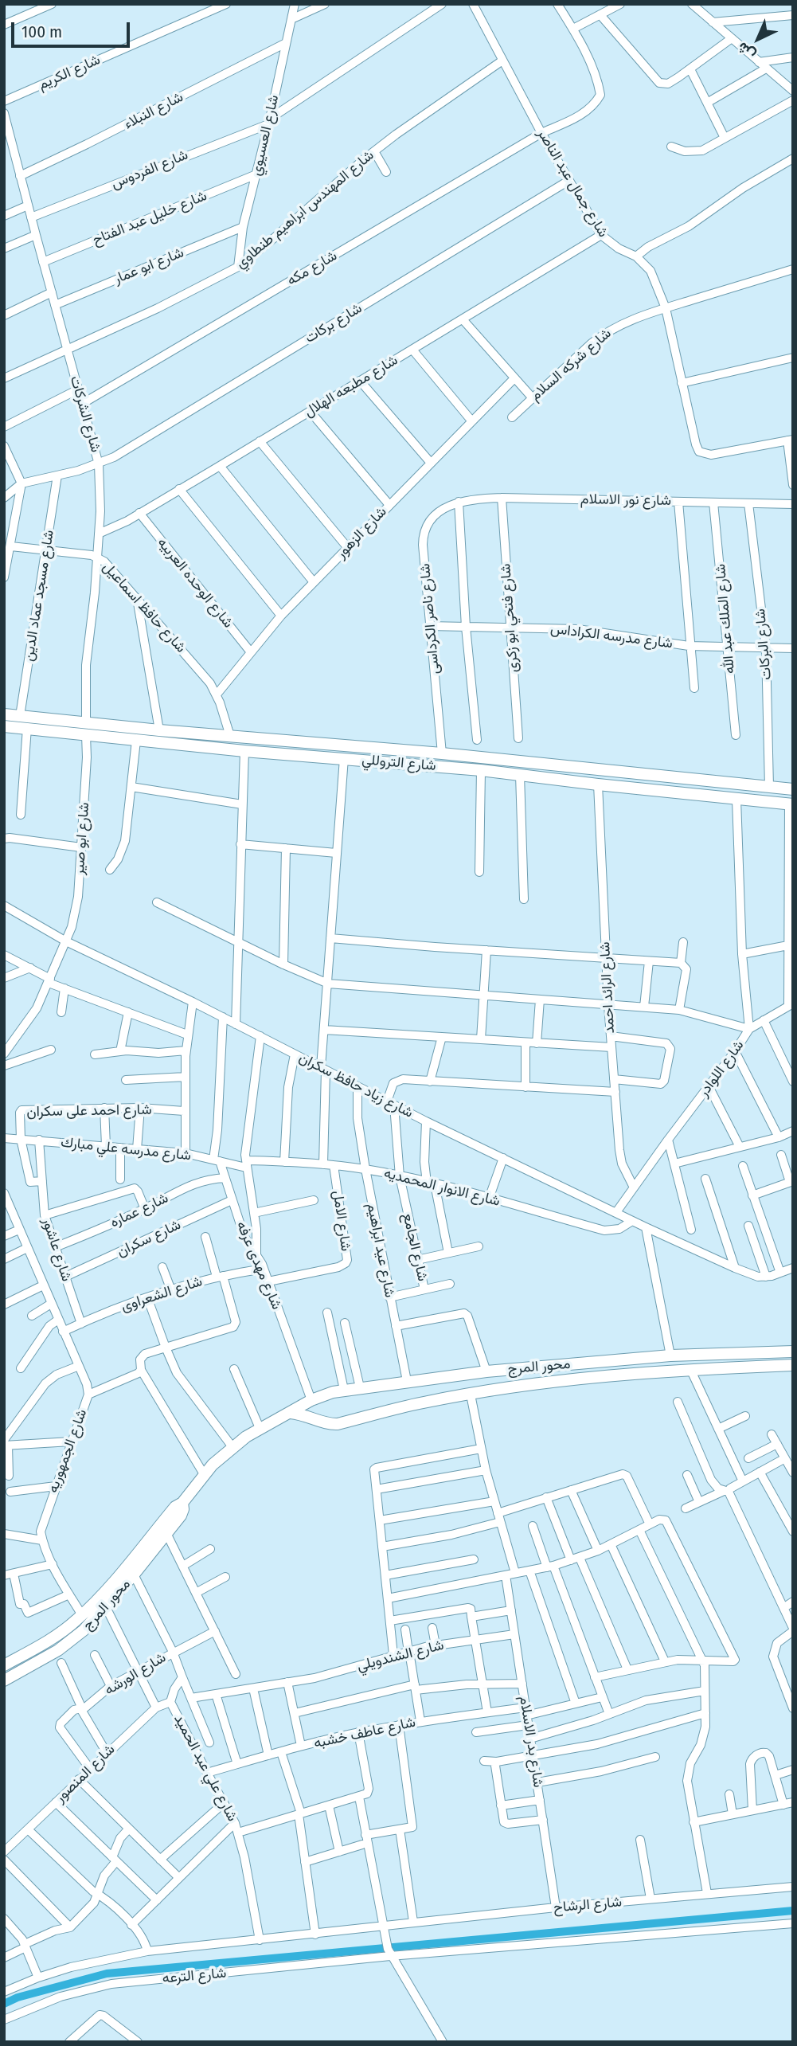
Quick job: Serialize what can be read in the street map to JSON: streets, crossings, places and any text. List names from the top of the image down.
{
  "streets": {
    "main road": ["شارع التروللي", "محور المرج"],
    "street": [
      "شارع الكريم",
      "شارع النبلاء",
      "شارع العسيوي",
      "شارع الفردوس",
      "شارع جمال عبد الناصر",
      "شارع المهندس ابراهيم طنطاوي",
      "شارع خليل عبد الفتاح",
      "شارع ابو عمار",
      "شارع مكه",
      "شارع بركات",
      "شارع شركه السلام",
      "شارع مطبعه الهلال",
      "شارع الشركات",
      "شارع نور الاسلام",
      "شارع الزهور",
      "شارع الوحده العربيه",
      "شارع مسجد عماد الدين",
      "شارع حافظ اسماعيل",
      "شارع فتحي ابو زكرى",
      "شارع ناصر الكرداسى",
      "شارع الملك عبد الله",
      "شارع مدرسه الكراداس",
      "شارع البركات",
      "شارع ابو صير",
      "شارع الرائد احمد",
      "شارع اللوادر",
      "شارع زياد حافظ سكران",
      "شارع احمد على سكران",
      "شارع مدرسه علي مبارك",
      "شارع الانوار المحمديه",
      "شارع عماره",
      "شارع الامل",
      "شارع سكران",
      "شارع الجامع",
      "شارع عاشور",
      "شارع عيد ابراهيم",
      "شارع مهدى عرفه",
      "شارع الشعراوى",
      "شارع الجمهوريه",
      "شارع الشندويلي",
      "شارع الورشه",
      "شارع عاطف خشبه",
      "شارع بدر الاسلام",
      "شارع علي عبد الحميد",
      "شارع المنصور",
      "شارع الرشاح",
      "شارع الترعه"
    ]
  },
  "crossings": [
    ["شارع النبلاء", "شارع العسيوي"],
    ["شارع النبلاء", "شارع الشركات"],
    ["شارع العسيوي", "شارع الفردوس"],
    ["شارع العسيوي", "شارع المهندس ابراهيم طنطاوي"],
    ["شارع العسيوي", "شارع خليل عبد الفتاح"],
    ["شارع العسيوي", "شارع ابو عمار"],
    ["شارع الفردوس", "شارع الشركات"],
    ["شارع جمال عبد الناصر", "شارع المهندس ابراهيم طنطاوي"],
    ["شارع جمال عبد الناصر", "شارع مكه"],
    ["شارع جمال عبد الناصر", "شارع بركات"],
    ["شارع جمال عبد الناصر", "شارع شركه السلام"],
    ["شارع جمال عبد الناصر", "شارع مطبعه الهلال"],
    ["شارع المهندس ابراهيم طنطاوي", "شارع الشركات"],
    ["شارع خليل عبد الفتاح", "شارع الشركات"],
    ["شارع ابو عمار", "شارع الشركات"],
    ["شارع مكه", "شارع الشركات"],
    ["شارع بركات", "شارع الشركات"],
    ["شارع بركات", "شارع مسجد عماد الدين"],
    ["شارع مطبعه الهلال", "شارع الشركات"],
    ["شارع مطبعه الهلال", "شارع الوحده العربيه"],
    ["شارع الشركات", "شارع حافظ اسماعيل"],
    ["شارع الشركات", "شارع التروللي"],
    ["شارع الشركات", "شارع ابو صير"],
    ["شارع نور الاسلام", "شارع فتحي ابو زكرى"],
    ["شارع نور الاسلام", "شارع ناصر الكرداسى"],
    ["شارع نور الاسلام", "شارع الملك عبد الله"],
    ["شارع نور الاسلام", "شارع البركات"],
    ["شارع الزهور", "شارع الوحده العربيه"],
    ["شارع الزهور", "شارع حافظ اسماعيل"],
    ["شارع مسجد عماد الدين", "شارع حافظ اسماعيل"],
    ["شارع مسجد عماد الدين", "شارع التروللي"],
    ["شارع حافظ اسماعيل", "شارع التروللي"],
    ["شارع فتحي ابو زكرى", "شارع مدرسه الكراداس"],
    ["شارع ناصر الكرداسى", "شارع مدرسه الكراداس"],
    ["شارع ناصر الكرداسى", "شارع التروللي"],
    ["شارع الملك عبد الله", "شارع مدرسه الكراداس"],
    ["شارع مدرسه الكراداس", "شارع البركات"],
    ["شارع البركات", "شارع التروللي"],
    ["شارع التروللي", "شارع ابو صير"],
    ["شارع التروللي", "شارع الرائد احمد"],
    ["شارع التروللي", "شارع اللوادر"],
    ["شارع ابو صير", "شارع زياد حافظ سكران"],
    ["شارع الرائد احمد", "شارع اللوادر"],
    ["شارع اللوادر", "شارع زياد حافظ سكران"],
    ["شارع زياد حافظ سكران", "شارع الانوار المحمديه"],
    ["شارع زياد حافظ سكران", "شارع الجامع"],
    ["شارع زياد حافظ سكران", "شارع عيد ابراهيم"],
    ["شارع احمد على سكران", "شارع مدرسه علي مبارك"],
    ["شارع مدرسه علي مبارك", "شارع الانوار المحمديه"],
    ["شارع مدرسه علي مبارك", "شارع عاشور"],
    ["شارع مدرسه علي مبارك", "شارع مهدى عرفه"],
    ["شارع الانوار المحمديه", "شارع الامل"],
    ["شارع الانوار المحمديه", "شارع الجامع"],
    ["شارع الانوار المحمديه", "شارع عيد ابراهيم"],
    ["شارع عماره", "شارع عاشور"],
    ["شارع عماره", "شارع مهدى عرفه"],
    ["شارع الامل", "شارع مهدى عرفه"],
    ["شارع سكران", "شارع عاشور"],
    ["شارع سكران", "شارع مهدى عرفه"],
    ["شارع عاشور", "شارع الشعراوى"],
    ["شارع عيد ابراهيم", "محور المرج"],
    ["شارع مهدى عرفه", "شارع الشعراوى"],
    ["شارع مهدى عرفه", "محور المرج"],
    ["شارع الشعراوى", "شارع الجمهوريه"],
    ["شارع الشندويلي", "شارع بدر الاسلام"],
    ["شارع الورشه", "شارع المنصور"],
    ["شارع عاطف خشبه", "شارع بدر الاسلام"],
    ["شارع عاطف خشبه", "شارع علي عبد الحميد"],
    ["شارع بدر الاسلام", "شارع الرشاح"],
    ["شارع علي عبد الحميد", "شارع المنصور"],
    ["شارع علي عبد الحميد", "شارع الترعه"],
    ["شارع الرشاح", "شارع الترعه"]
  ],
  "scale_bar": "100 m",
  "north": "bottom left"
}
